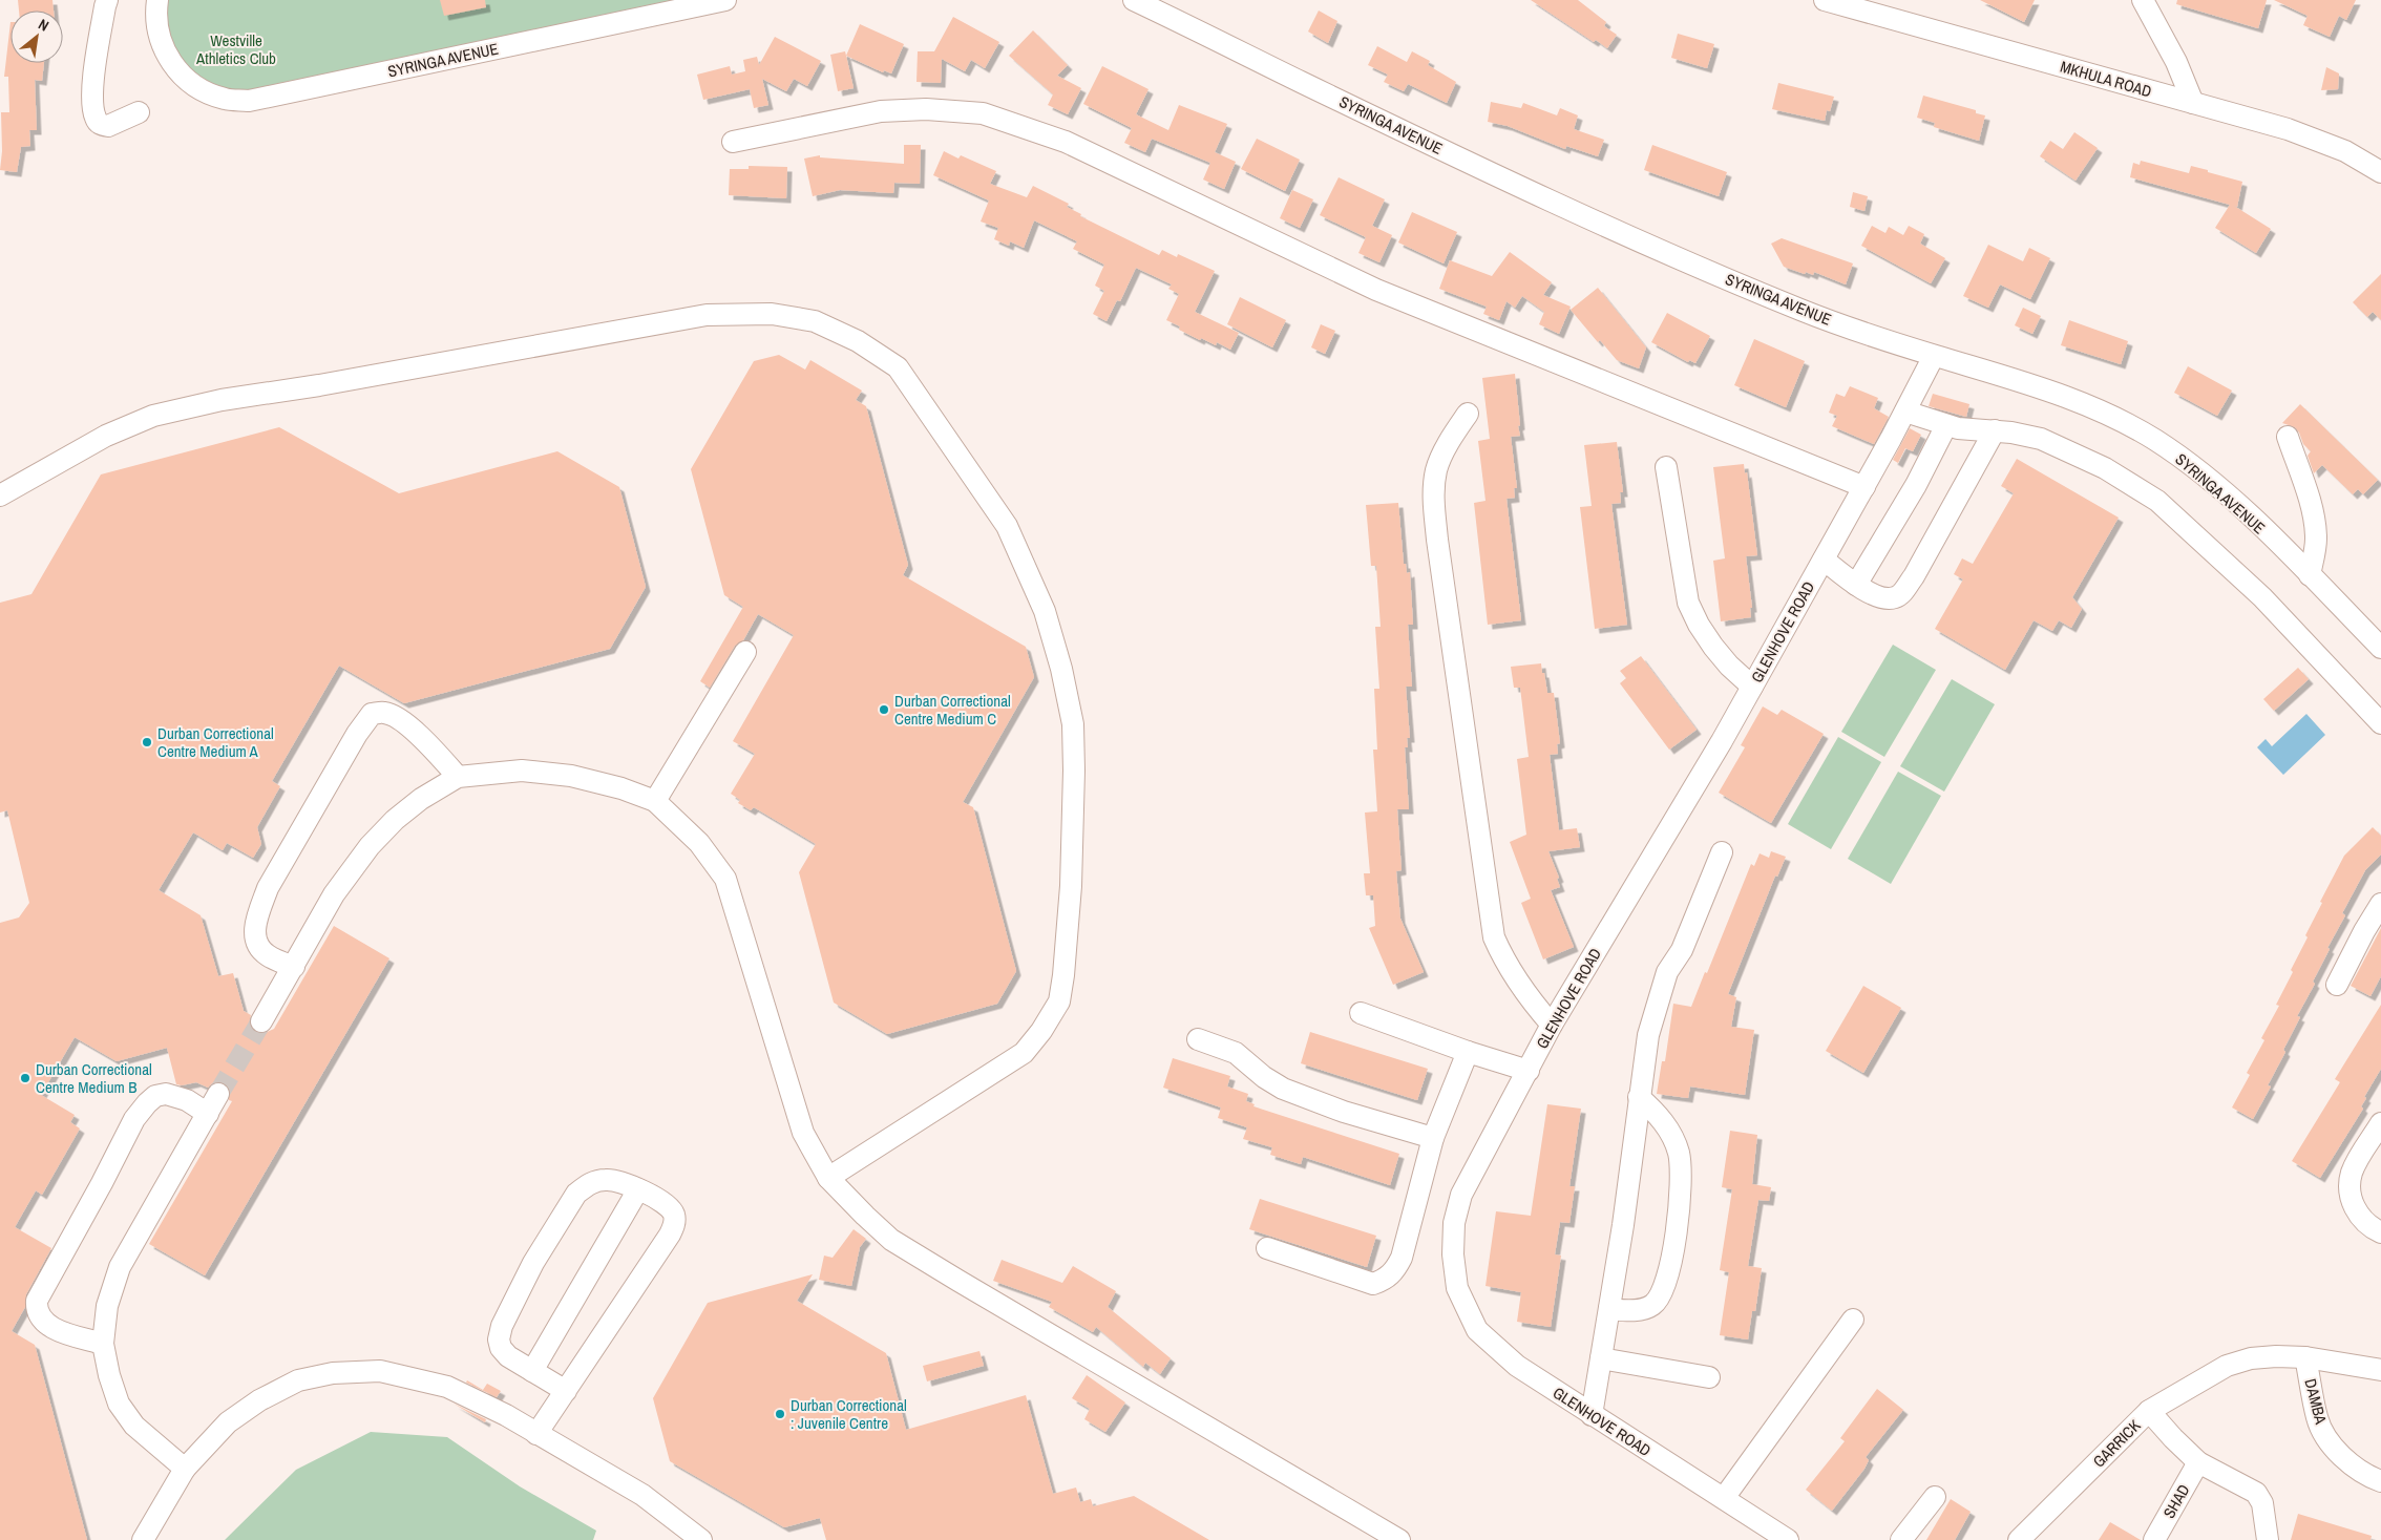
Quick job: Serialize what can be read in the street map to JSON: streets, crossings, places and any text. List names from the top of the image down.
{
  "streets": {
    "street": [
      "SYRINGA AVENUE",
      "MKHULA ROAD",
      "GLENHOVE ROAD",
      "DAMBA",
      "GARRICK",
      "SHAD"
    ]
  },
  "crossings": [
    ["SYRINGA AVENUE", "GLENHOVE ROAD"],
    ["GARRICK", "SHAD"]
  ],
  "parks": ["Westville Athletics Club"],
  "places": [
    "Durban Correctional Centre Medium C",
    "Durban Correctional Centre Medium A",
    "Durban Correctional Centre Medium B",
    "Durban Correctional : Juvenile Centre"
  ],
  "north": "top right"
}
